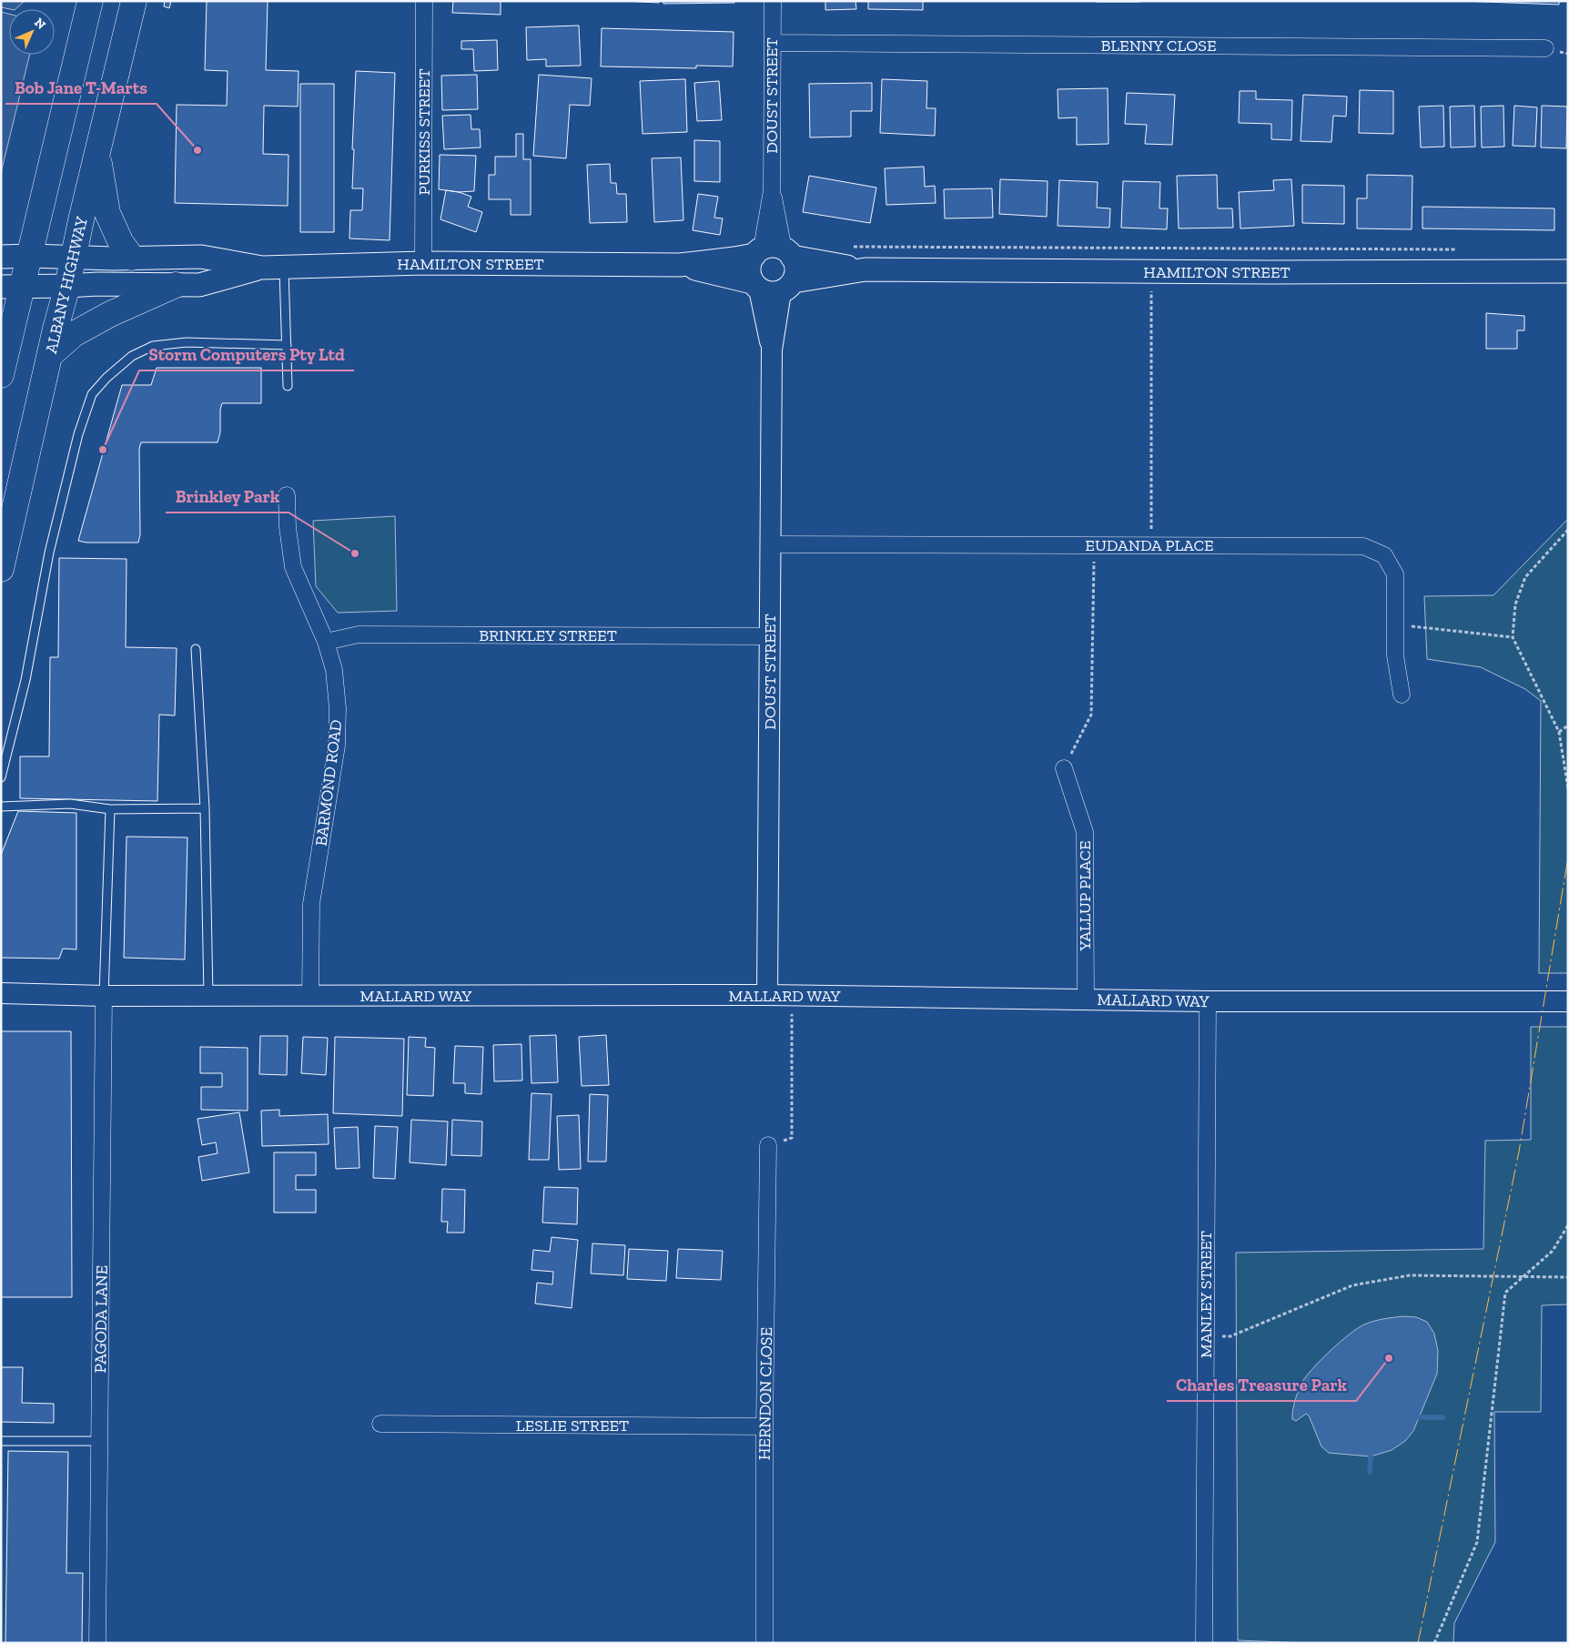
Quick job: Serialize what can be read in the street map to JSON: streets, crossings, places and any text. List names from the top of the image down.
{
  "streets": {
    "highway": ["ALBANY HIGHWAY"],
    "main road": ["HAMILTON STREET"],
    "street": [
      "BLENNY CLOSE",
      "DOUST STREET",
      "PURKISS STREET",
      "EUDANDA PLACE",
      "BRINKLEY STREET",
      "BARMOND ROAD",
      "YALLUP PLACE",
      "MALLARD WAY",
      "MANLEY STREET",
      "PAGODA LANE",
      "HERNDON CLOSE",
      "LESLIE STREET"
    ]
  },
  "crossings": [
    ["BLENNY CLOSE", "DOUST STREET"],
    ["DOUST STREET", "HAMILTON STREET"],
    ["DOUST STREET", "EUDANDA PLACE"],
    ["DOUST STREET", "BRINKLEY STREET"],
    ["DOUST STREET", "MALLARD WAY"],
    ["PURKISS STREET", "HAMILTON STREET"],
    ["HAMILTON STREET", "ALBANY HIGHWAY"],
    ["BRINKLEY STREET", "BARMOND ROAD"],
    ["BARMOND ROAD", "MALLARD WAY"],
    ["YALLUP PLACE", "MALLARD WAY"],
    ["MALLARD WAY", "MANLEY STREET"],
    ["MALLARD WAY", "PAGODA LANE"],
    ["HERNDON CLOSE", "LESLIE STREET"]
  ],
  "places": [
    "Bob Jane T-Marts",
    "Storm Computers Pty Ltd",
    "Brinkley Park",
    "Charles Treasure Park"
  ],
  "north": "top right"
}
